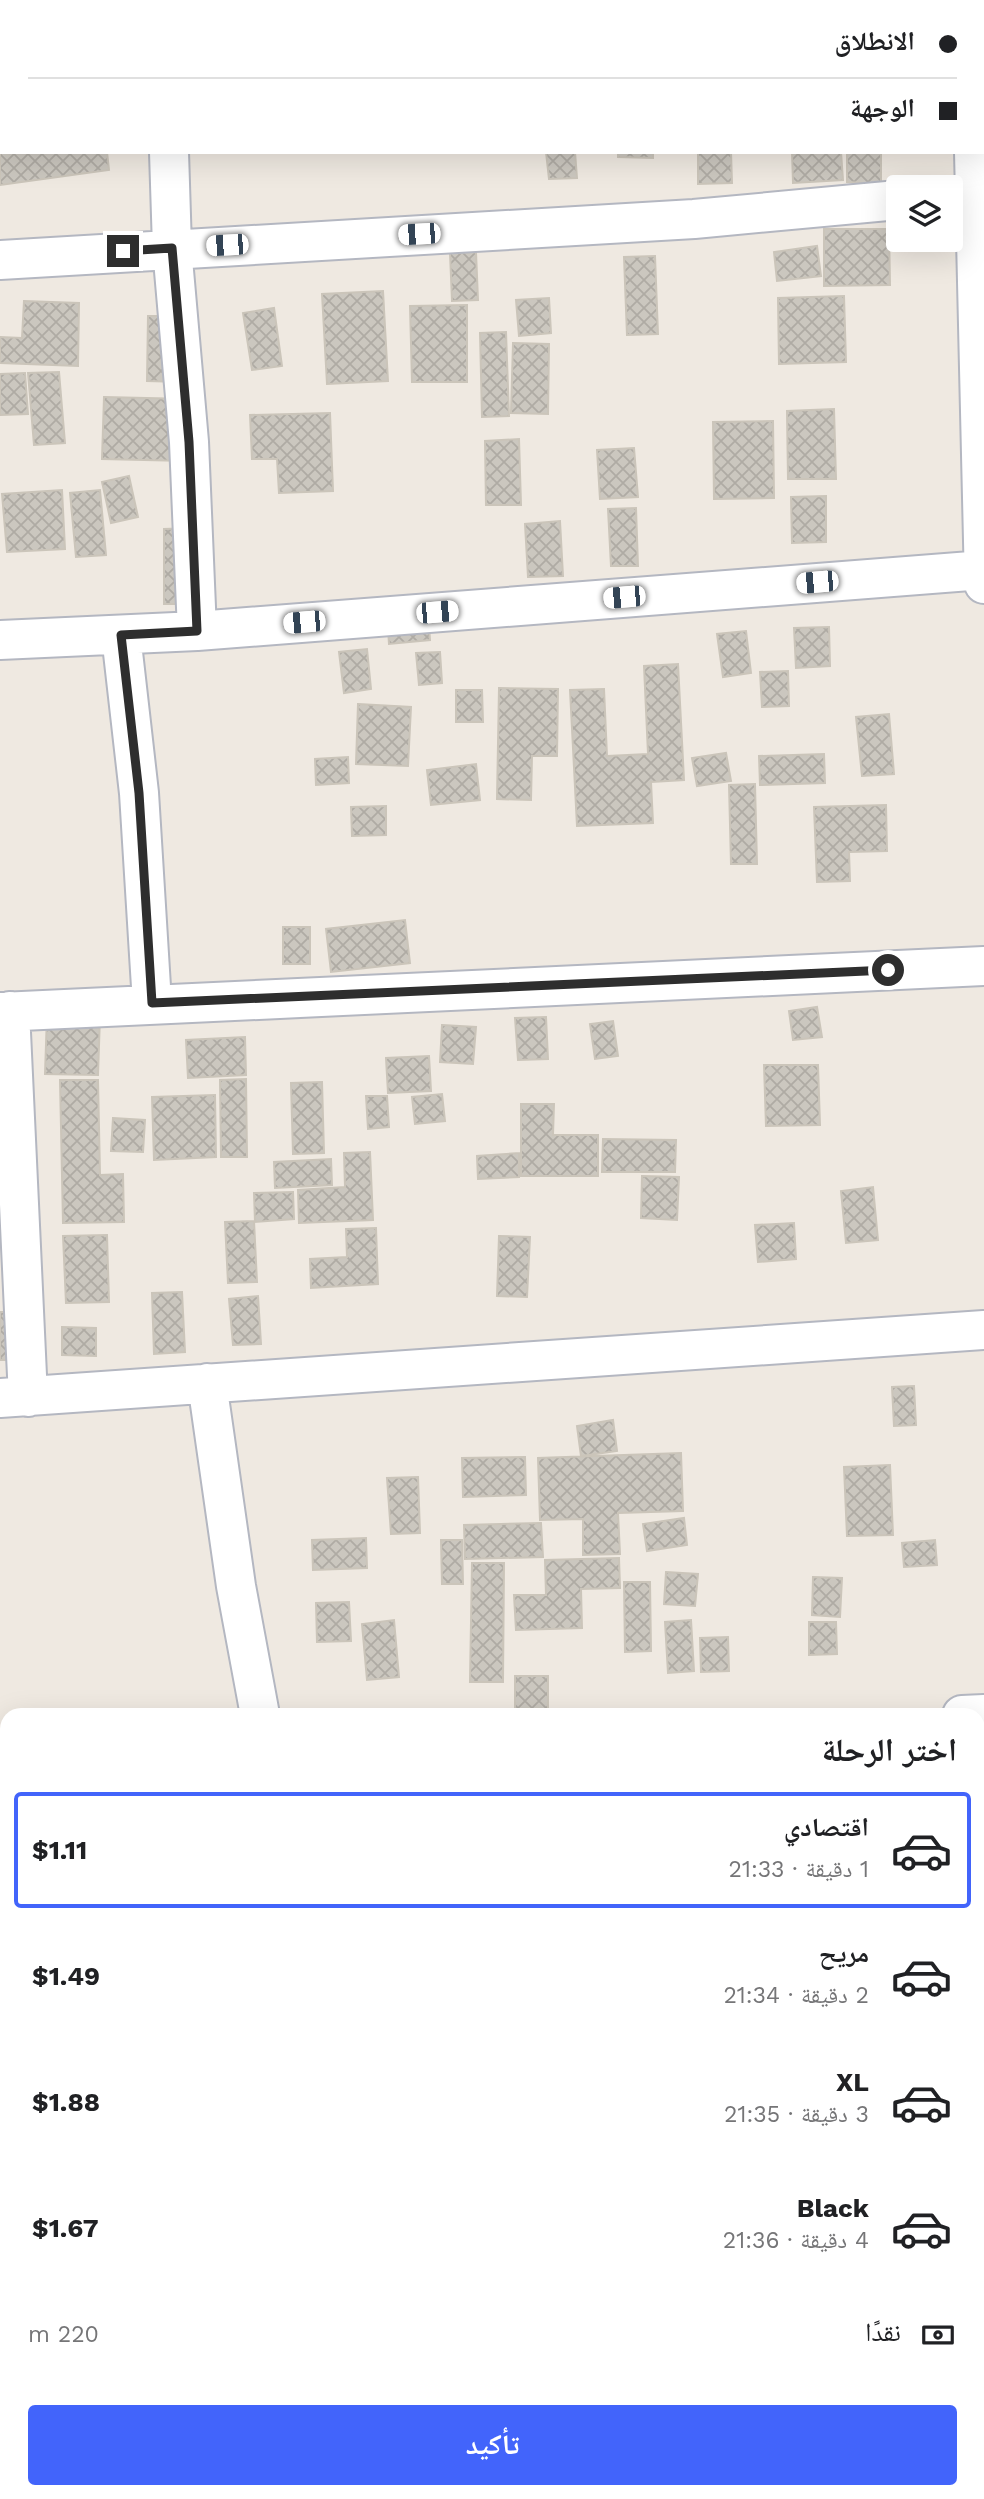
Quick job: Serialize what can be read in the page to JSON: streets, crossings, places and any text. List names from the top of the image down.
{
  "page": {
    "banner": ["الانطلاق", "الوجهة"],
    "heading": "اختر الرحلة",
    "list": [
      {
        "name": "اقتصادي",
        "note": "1 دقيقة · 21:33",
        "value": "$1.11"
      },
      {
        "name": "مريح",
        "note": "2 دقيقة · 21:34",
        "value": "$1.49"
      },
      {
        "name": "XL",
        "note": "3 دقيقة · 21:35",
        "value": "$1.88"
      },
      {
        "name": "Black",
        "note": "4 دقيقة · 21:36",
        "value": "$1.67"
      }
    ],
    "pay": ["نقدًا", "220 m"],
    "buttons": "تأكيد"
  }
}
